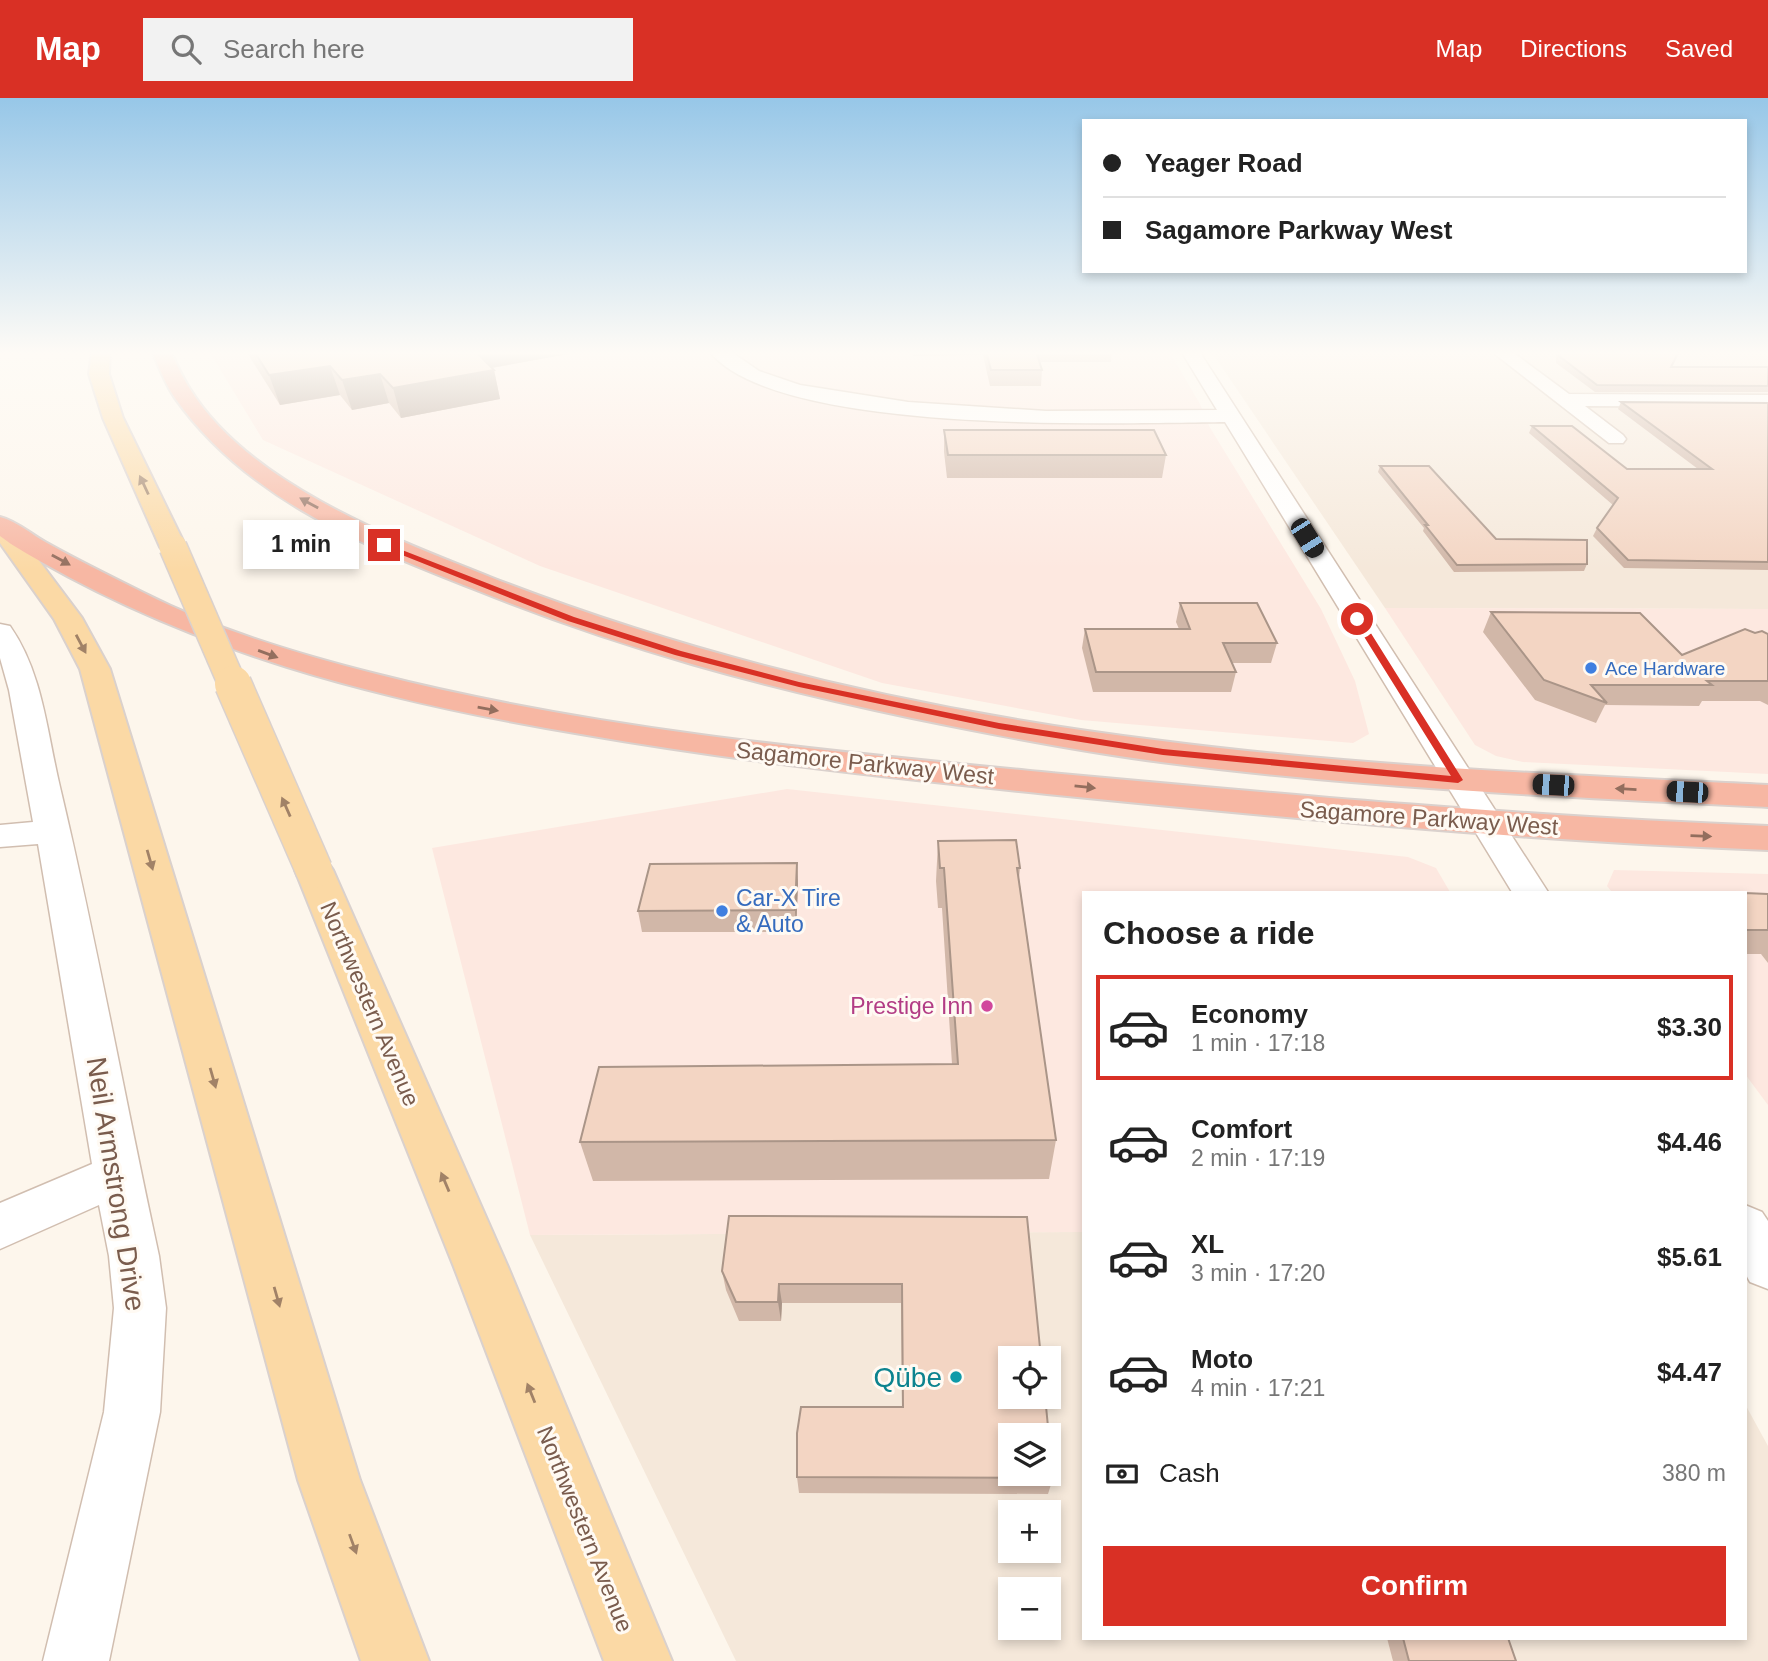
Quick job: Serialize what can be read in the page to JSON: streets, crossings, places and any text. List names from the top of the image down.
{
  "streets": {
    "highway": ["Sagamore Parkway West"],
    "main road": ["Northwestern Avenue"],
    "street": ["Neil Armstrong Drive"]
  },
  "places": [
    "Ace Hardware",
    "Car-X Tire & Auto",
    "Prestige Inn",
    "Qübe"
  ],
  "page": {
    "header": "Map",
    "search": "Search here",
    "nav": ["Map", "Directions", "Saved"],
    "banner": ["Yeager Road", "Sagamore Parkway West"],
    "bubble": "1 min",
    "heading": "Choose a ride",
    "list": [
      {
        "name": "Economy",
        "note": "1 min · 17:18",
        "value": "$3.30"
      },
      {
        "name": "Comfort",
        "note": "2 min · 17:19",
        "value": "$4.46"
      },
      {
        "name": "XL",
        "note": "3 min · 17:20",
        "value": "$5.61"
      },
      {
        "name": "Moto",
        "note": "4 min · 17:21",
        "value": "$4.47"
      }
    ],
    "map_buttons": ["+", "−"],
    "pay": ["Cash", "380 m"],
    "buttons": "Confirm"
  }
}
